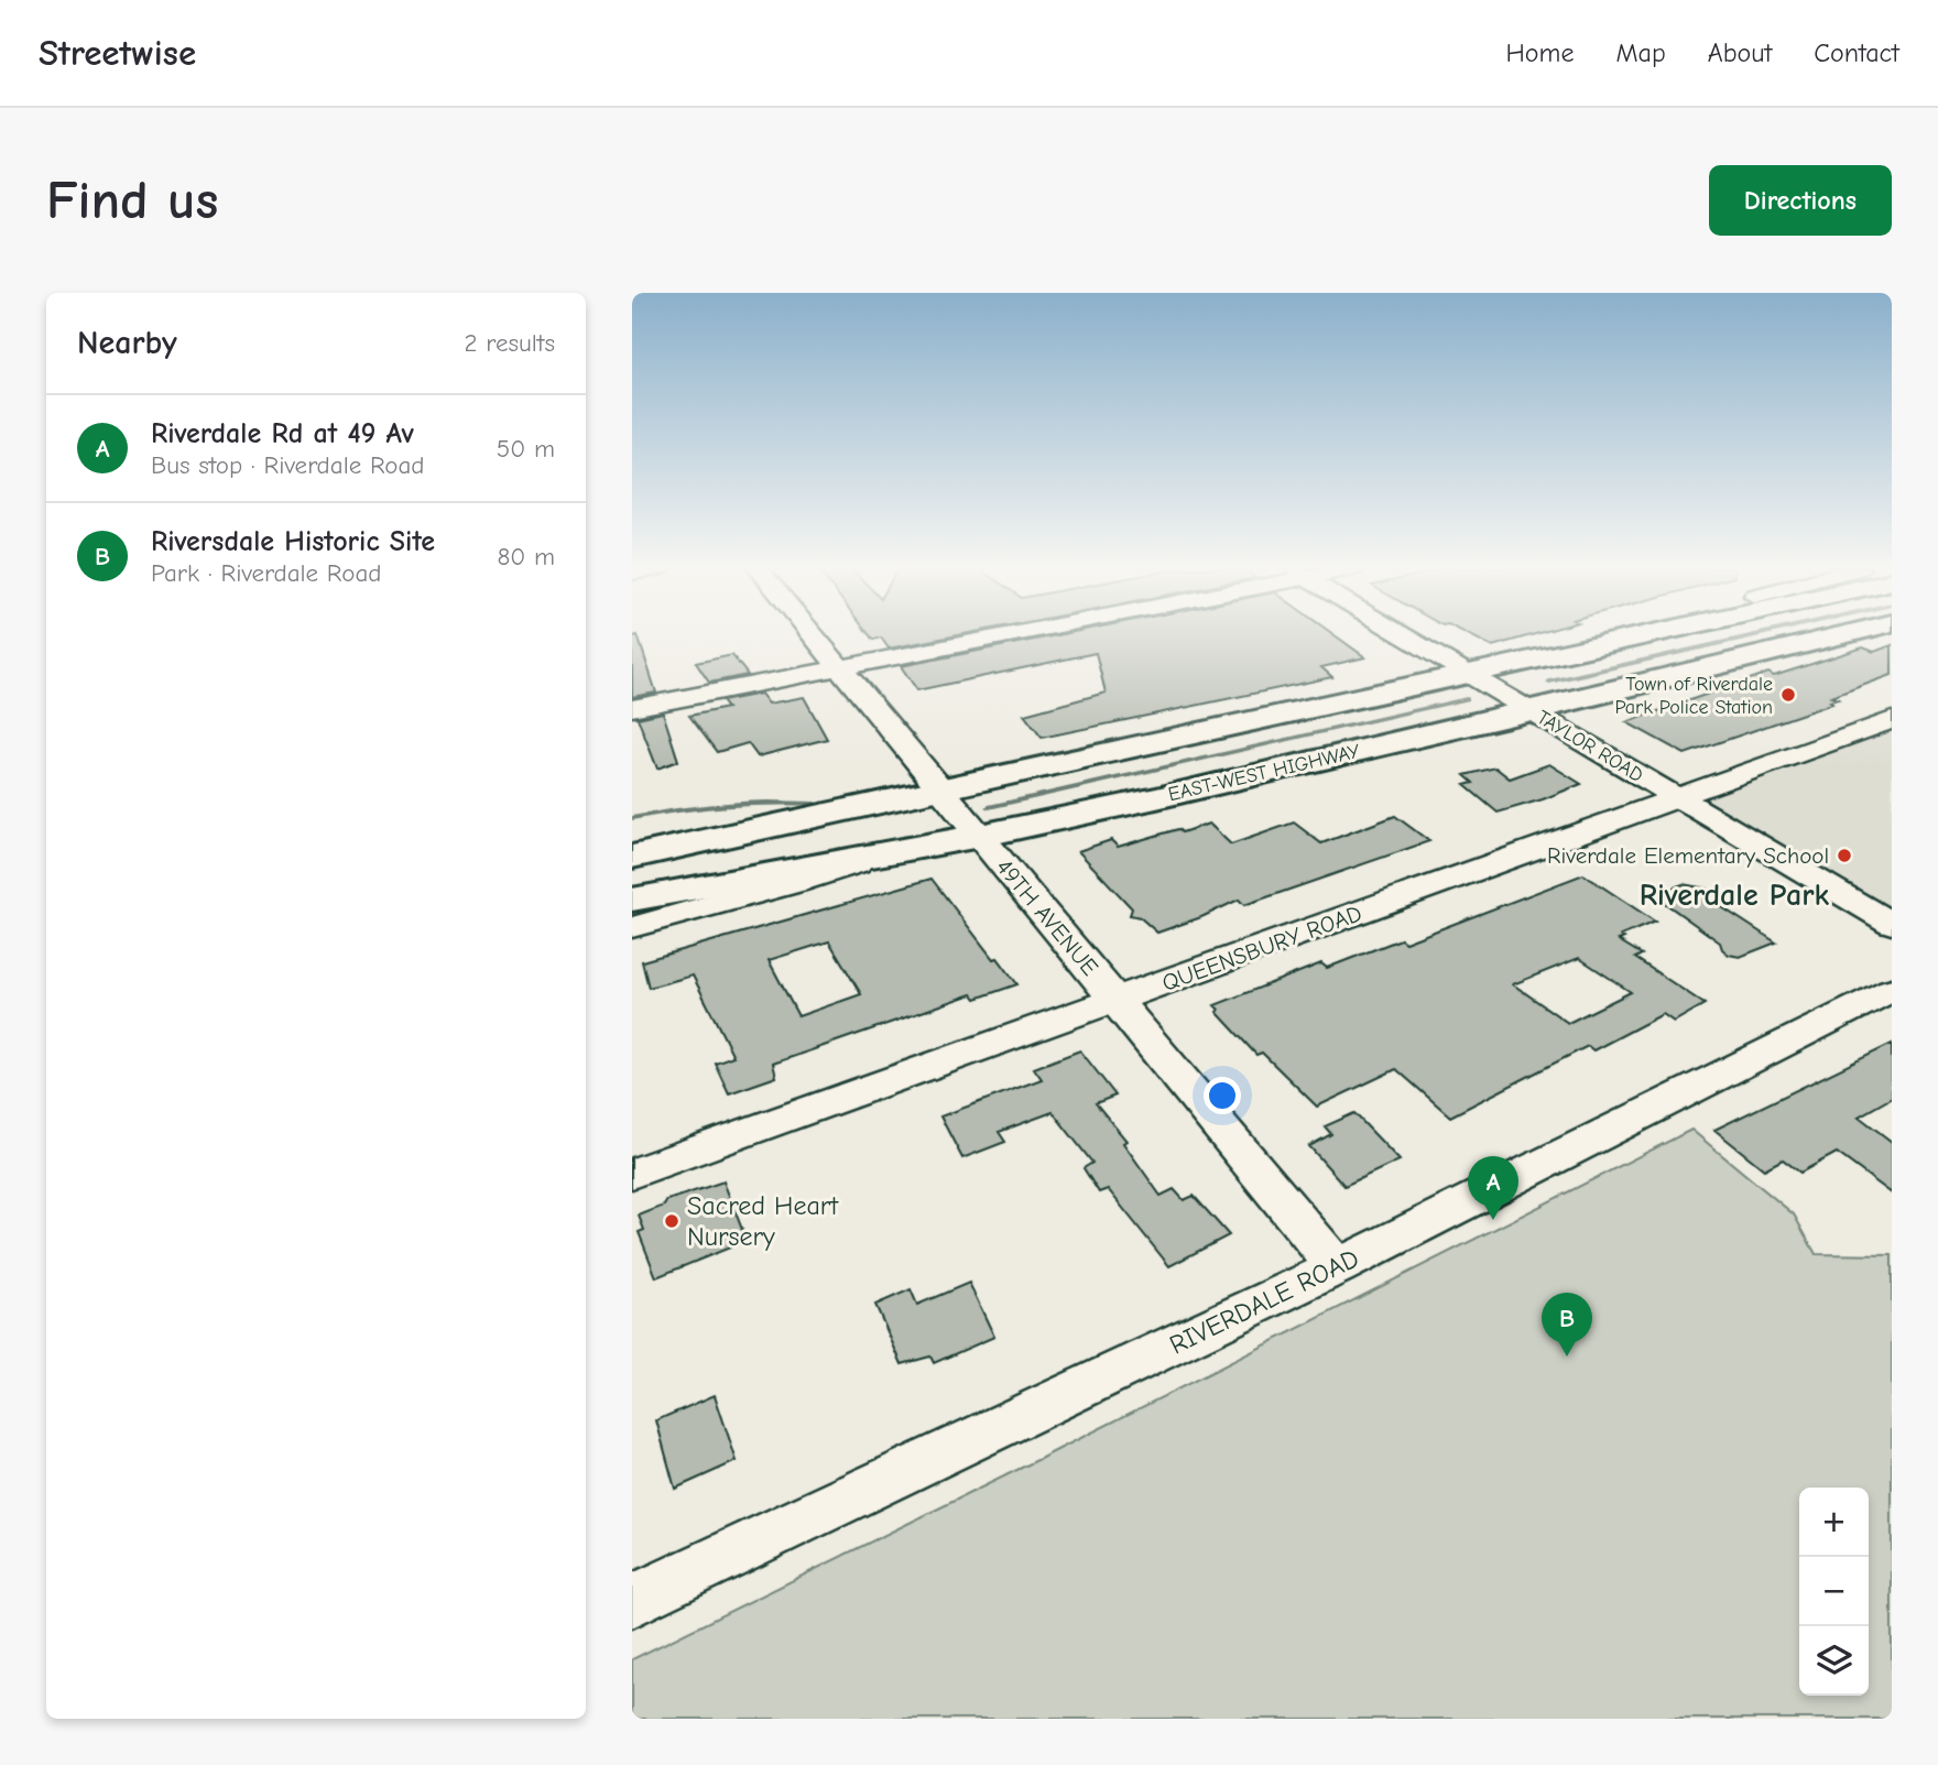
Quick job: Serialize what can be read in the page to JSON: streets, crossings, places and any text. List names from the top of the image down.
{
  "streets": {
    "main road": ["EAST-WEST HIGHWAY"],
    "street": [
      "TAYLOR ROAD",
      "49TH AVENUE",
      "QUEENSBURY ROAD",
      "RIVERDALE ROAD"
    ]
  },
  "crossings": [
    ["TAYLOR ROAD", "EAST-WEST HIGHWAY"],
    ["TAYLOR ROAD", "QUEENSBURY ROAD"],
    ["EAST-WEST HIGHWAY", "49TH AVENUE"],
    ["49TH AVENUE", "QUEENSBURY ROAD"],
    ["49TH AVENUE", "RIVERDALE ROAD"]
  ],
  "districts": ["Riverdale Park"],
  "places": ["Town of Riverdale Park Police Station", "Riverdale Elementary School", "Sacred Heart Nursery"],
  "page": {
    "header": "Streetwise",
    "nav": [
      "Home",
      "Map",
      "About",
      "Contact"
    ],
    "buttons": "Directions",
    "title": "Find us",
    "heading": ["Nearby", "2 results"],
    "list": [
      {
        "mark": "A",
        "name": "Riverdale Rd at 49 Av",
        "note": "Bus stop · Riverdale Road",
        "value": "50 m"
      },
      {
        "mark": "B",
        "name": "Riversdale Historic Site",
        "note": "Park · Riverdale Road",
        "value": "80 m"
      }
    ],
    "pins": ["A", "B"],
    "map_buttons": ["+", "−"]
  }
}
